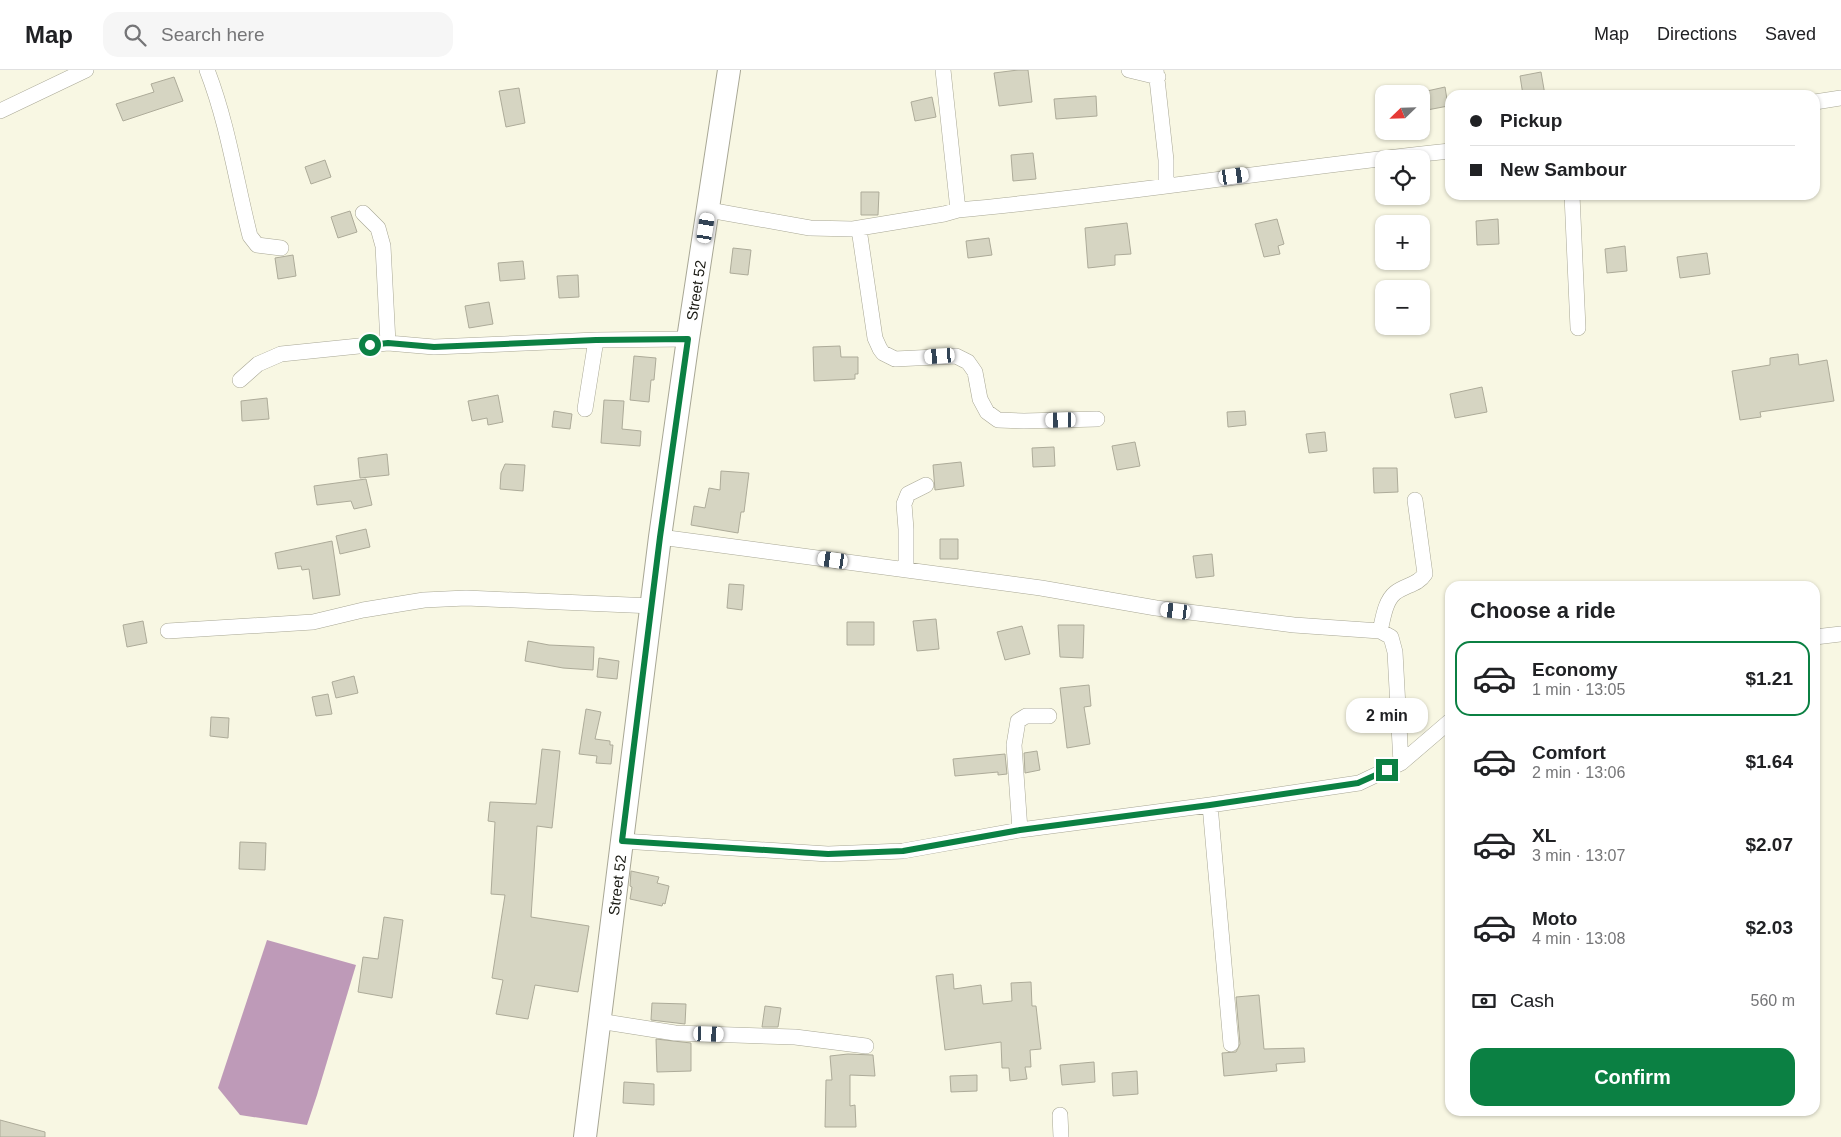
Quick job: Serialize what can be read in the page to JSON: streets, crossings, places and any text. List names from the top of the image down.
{
  "streets": {
    "street": ["Street 52"]
  },
  "north": "bottom left",
  "page": {
    "header": "Map",
    "search": "Search here",
    "nav": ["Map", "Directions", "Saved"],
    "map_buttons": ["+", "−"],
    "banner": ["Pickup", "New Sambour"],
    "heading": "Choose a ride",
    "list": [
      {
        "name": "Economy",
        "note": "1 min · 13:05",
        "value": "$1.21"
      },
      {
        "name": "Comfort",
        "note": "2 min · 13:06",
        "value": "$1.64"
      },
      {
        "name": "XL",
        "note": "3 min · 13:07",
        "value": "$2.07"
      },
      {
        "name": "Moto",
        "note": "4 min · 13:08",
        "value": "$2.03"
      }
    ],
    "bubble": "2 min",
    "pay": ["Cash", "560 m"],
    "buttons": "Confirm"
  }
}
